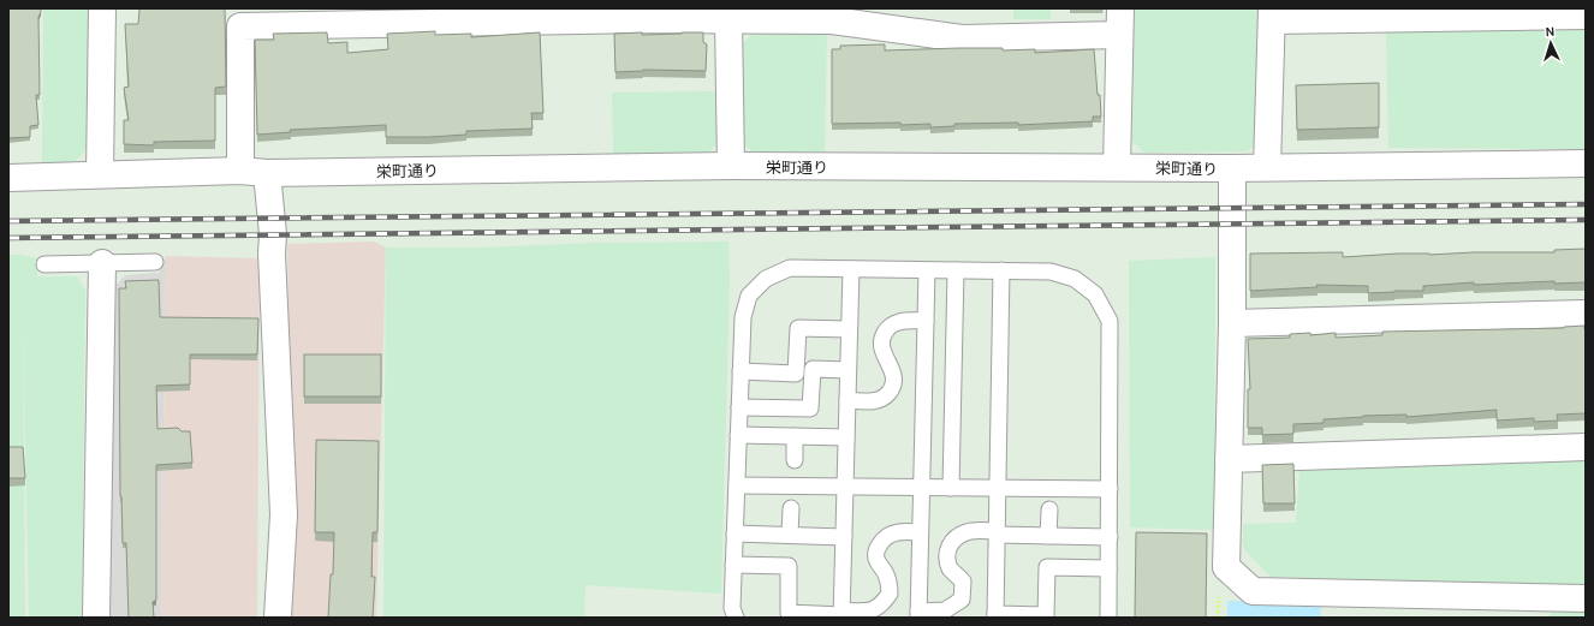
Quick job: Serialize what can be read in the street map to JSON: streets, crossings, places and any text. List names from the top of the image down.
{
  "streets": {
    "street": ["栄町通り"]
  },
  "north": "top"
}
